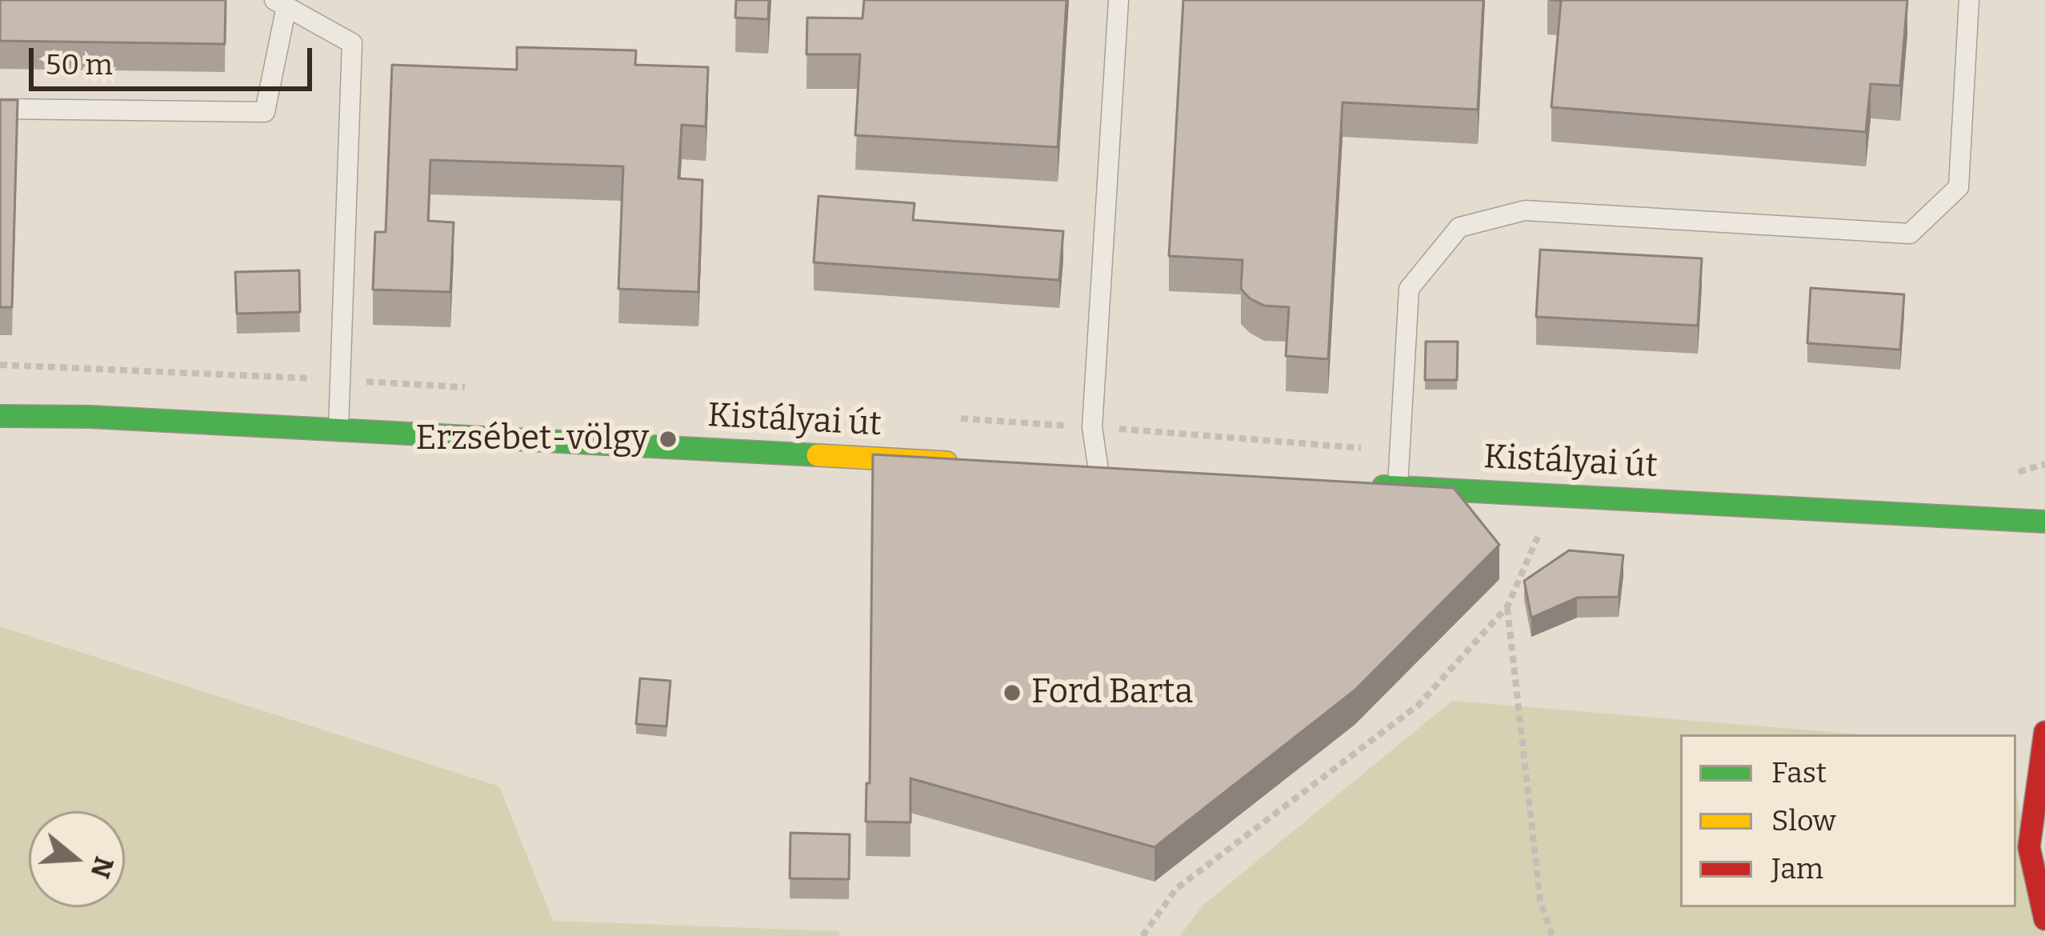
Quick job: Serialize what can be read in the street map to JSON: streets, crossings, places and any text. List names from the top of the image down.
{
  "streets": {
    "main road": ["Kistályai út"]
  },
  "places": ["Erzsébet-völgy", "Ford Barta"],
  "legend": ["Fast", "Slow", "Jam"],
  "scale_bar": "50 m",
  "north": "right"
}
